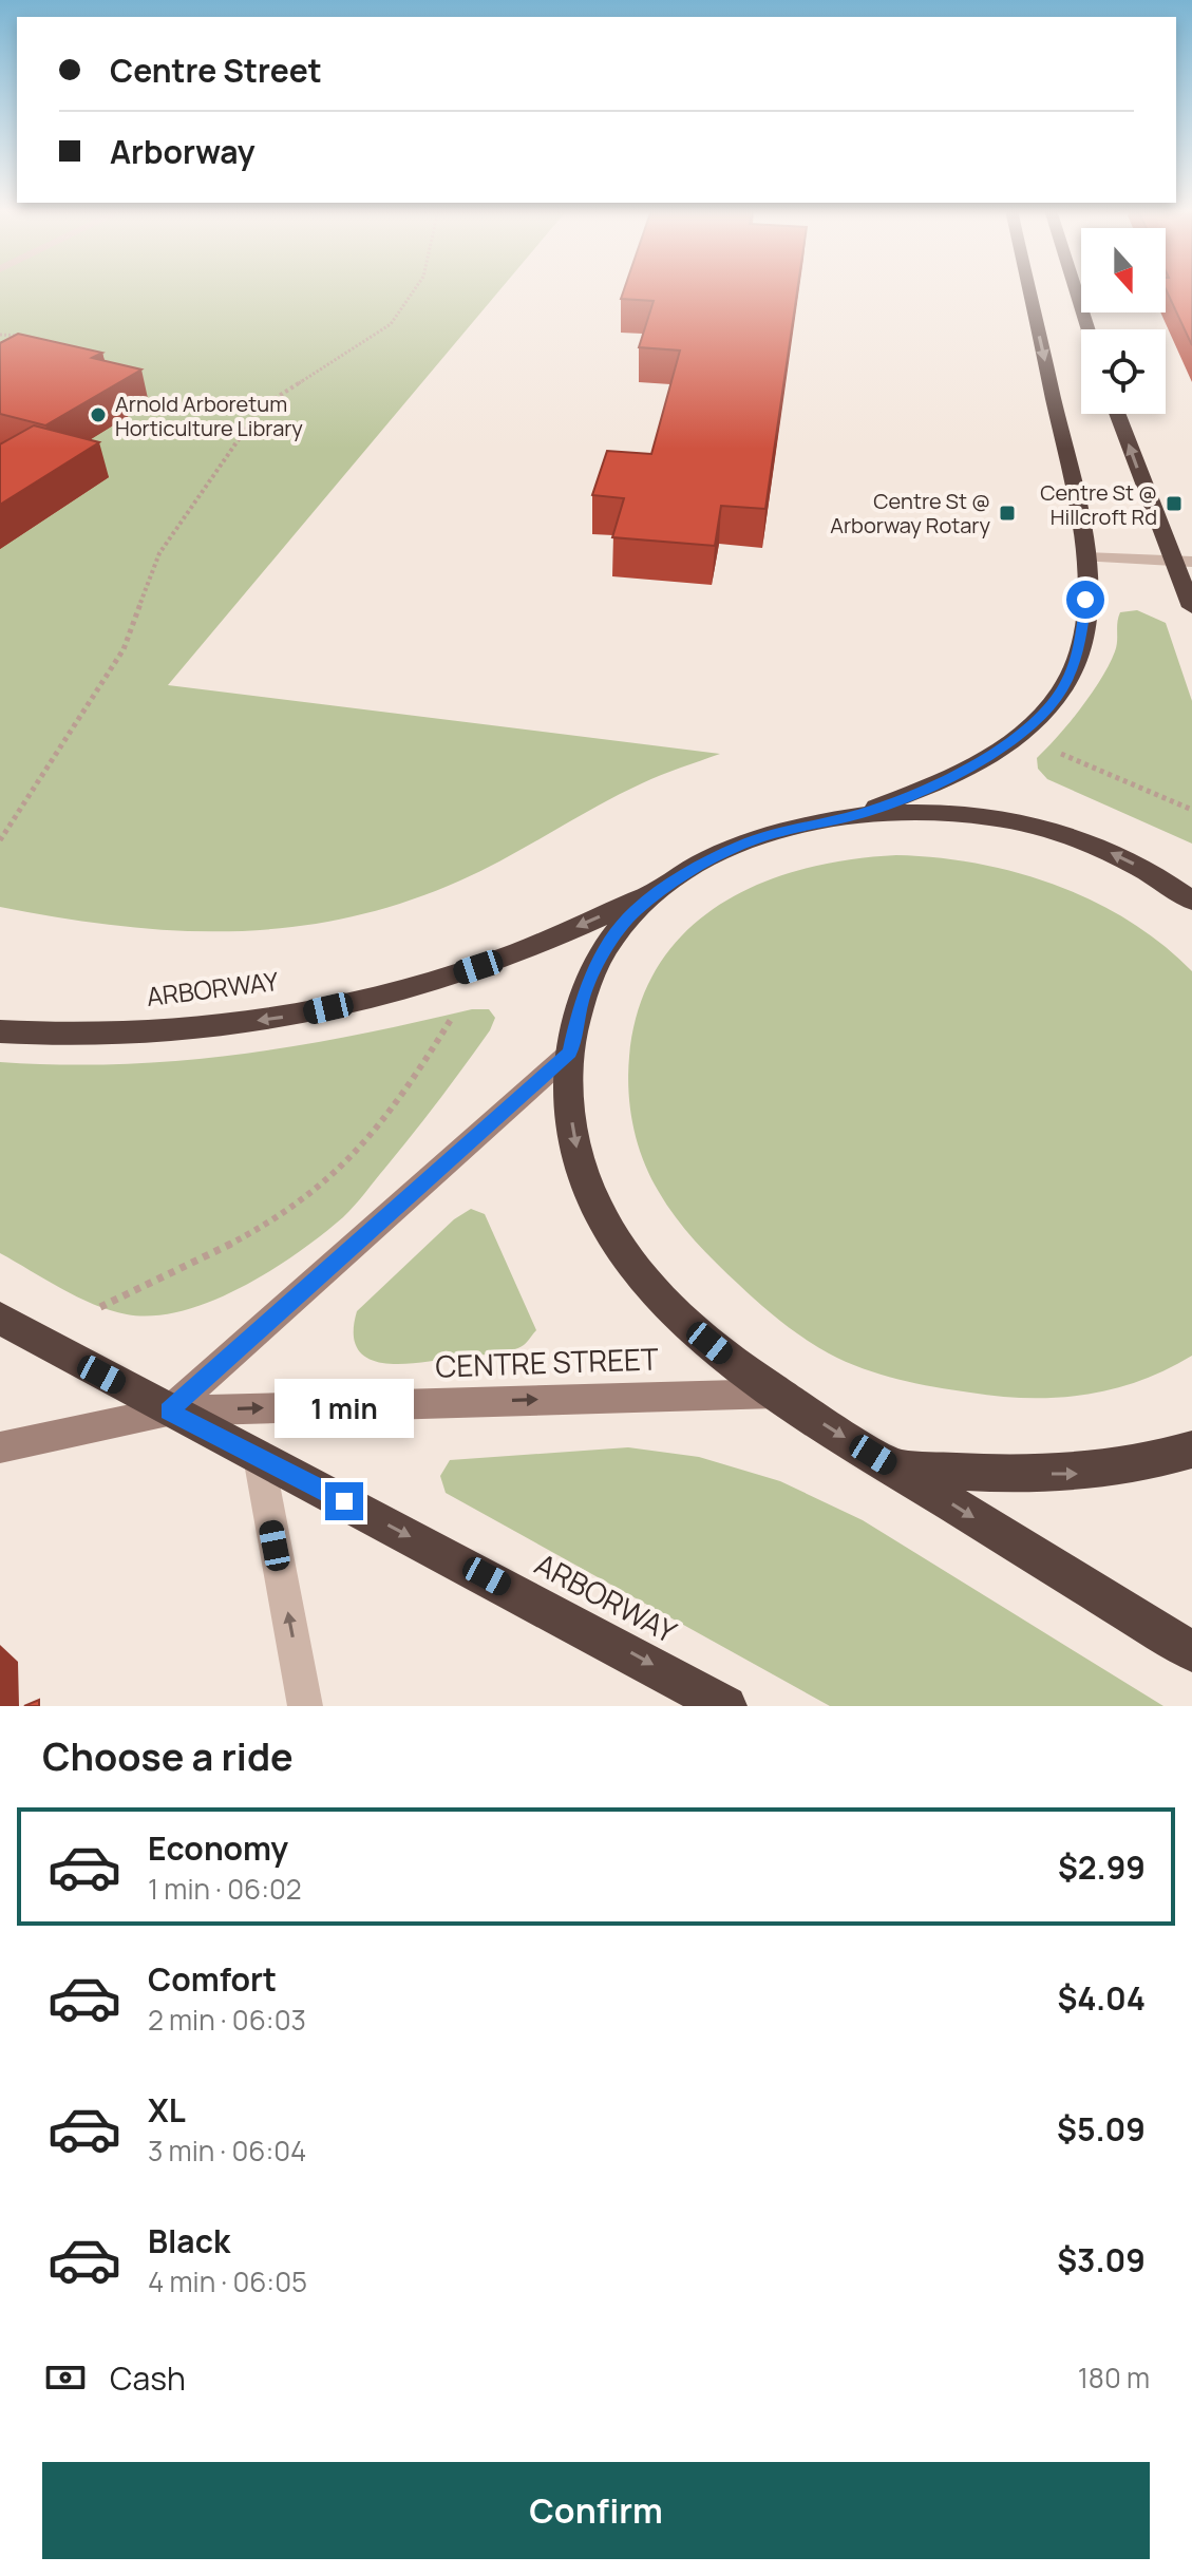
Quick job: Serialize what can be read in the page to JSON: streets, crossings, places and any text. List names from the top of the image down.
{
  "streets": {
    "highway": ["ARBORWAY", "CENTRE STREET"]
  },
  "crossings": [
    ["ARBORWAY", "CENTRE STREET"]
  ],
  "places": {
    "other": ["Arnold Arboretum Horticulture Library"],
    "transit": ["Centre St @ Hillcroft Rd", "Centre St @ Arborway Rotary"]
  },
  "north": "bottom",
  "page": {
    "banner": ["Centre Street", "Arborway"],
    "bubble": "1 min",
    "heading": "Choose a ride",
    "list": [
      {
        "name": "Economy",
        "note": "1 min · 06:02",
        "value": "$2.99"
      },
      {
        "name": "Comfort",
        "note": "2 min · 06:03",
        "value": "$4.04"
      },
      {
        "name": "XL",
        "note": "3 min · 06:04",
        "value": "$5.09"
      },
      {
        "name": "Black",
        "note": "4 min · 06:05",
        "value": "$3.09"
      }
    ],
    "pay": ["Cash", "180 m"],
    "buttons": "Confirm"
  }
}
